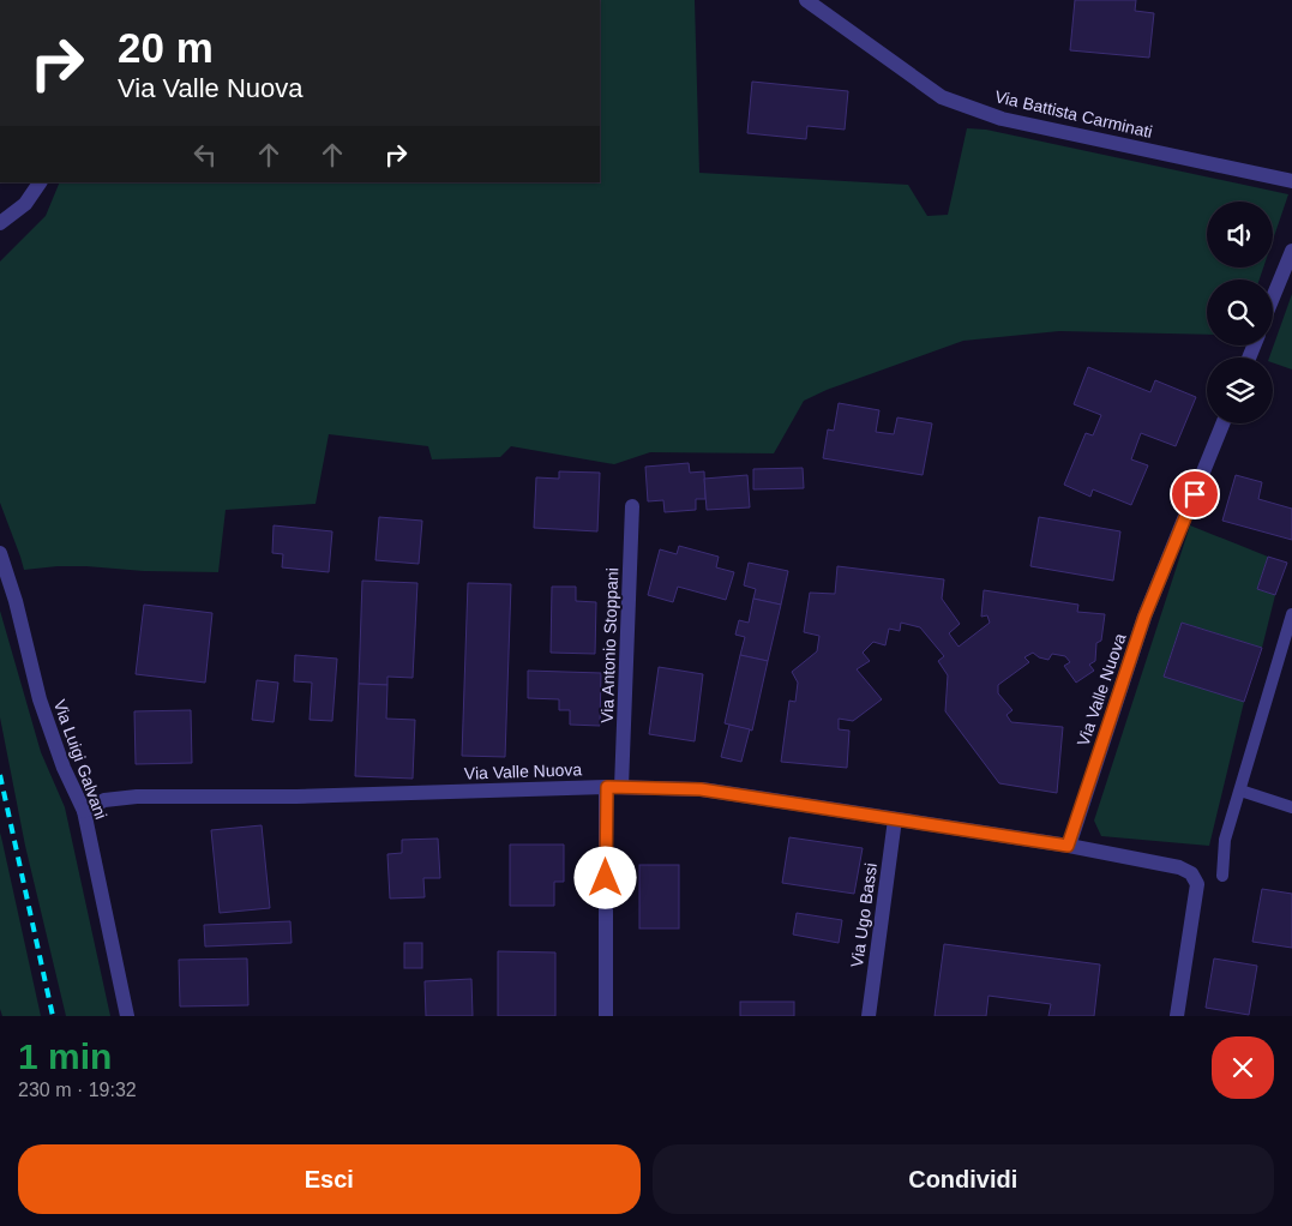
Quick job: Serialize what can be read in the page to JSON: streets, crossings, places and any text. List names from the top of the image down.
{
  "streets": {
    "street": [
      "Via Battista Carminati",
      "Via Antonio Stoppani",
      "Via Valle Nuova",
      "Via Luigi Galvani",
      "Via Ugo Bassi"
    ]
  },
  "crossings": [
    ["Via Antonio Stoppani", "Via Valle Nuova"],
    ["Via Valle Nuova", "Via Luigi Galvani"],
    ["Via Valle Nuova", "Via Ugo Bassi"]
  ],
  "page": {
    "turn": ["20 m", "Via Valle Nuova"],
    "heading": ["1 min", "230 m · 19:32"],
    "buttons": ["Esci", "Condividi"]
  }
}
